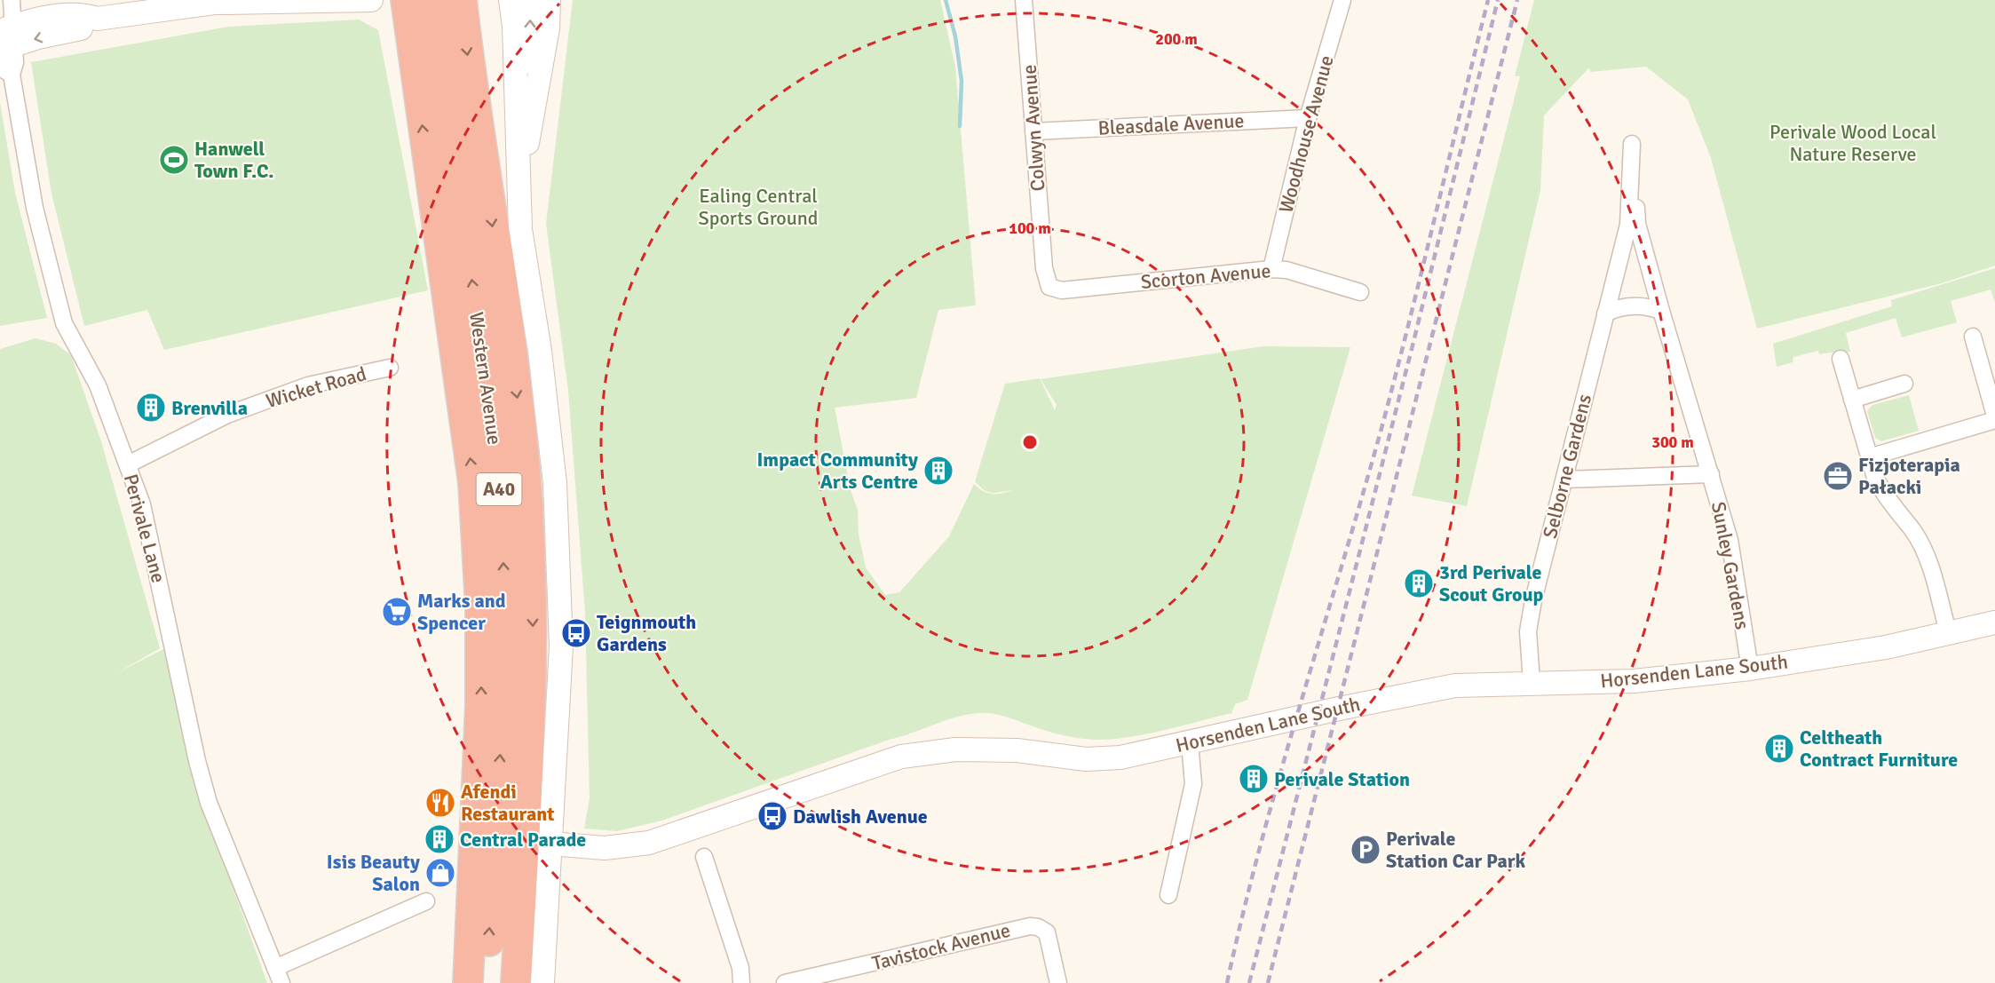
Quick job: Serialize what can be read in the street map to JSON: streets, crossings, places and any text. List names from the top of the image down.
{
  "streets": {
    "highway": ["Western Avenue", "A40"],
    "main road": ["Horsenden Lane South"],
    "street": [
      "Bleasdale Avenue",
      "Colwyn Avenue",
      "Woodhouse Avenue",
      "Scorton Avenue",
      "Wicket Road",
      "Selborne Gardens",
      "Perivale Lane",
      "Sunley Gardens",
      "Tavistock Avenue"
    ]
  },
  "crossings": [
    ["Bleasdale Avenue", "Colwyn Avenue"],
    ["Bleasdale Avenue", "Woodhouse Avenue"],
    ["Colwyn Avenue", "Scorton Avenue"],
    ["Woodhouse Avenue", "Scorton Avenue"],
    ["Wicket Road", "Perivale Lane"],
    ["Selborne Gardens", "Sunley Gardens"],
    ["Selborne Gardens", "Horsenden Lane South"],
    ["Sunley Gardens", "Horsenden Lane South"]
  ],
  "parks": ["Perivale Wood Local Nature Reserve", "Ealing Central Sports Ground"],
  "places": {
    "sports": ["Hanwell Town F.C."],
    "building": [
      "Brenvilla",
      "Impact Community Arts Centre",
      "3rd Perivale Scout Group",
      "Celtheath Contract Furniture",
      "Perivale Station",
      "Central Parade"
    ],
    "office": ["Fizjoterapia Pałacki"],
    "supermarket": ["Marks and Spencer"],
    "bus stop": ["Teignmouth Gardens", "Dawlish Avenue"],
    "restaurant": ["Afendi Restaurant"],
    "parking": ["Perivale Station Car Park"],
    "shop": ["Isis Beauty Salon"]
  },
  "rings": ["200 m", "100 m", "300 m"]
}
